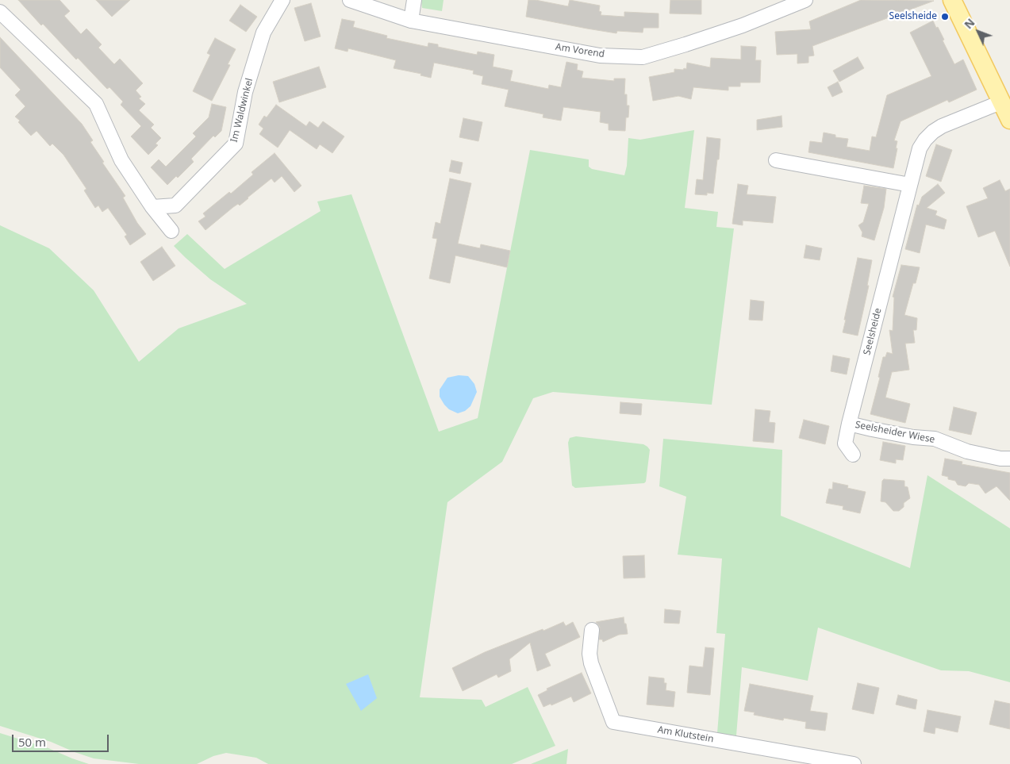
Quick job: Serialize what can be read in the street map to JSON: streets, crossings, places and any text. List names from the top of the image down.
{
  "streets": {
    "street": [
      "Am Vorend",
      "Im Waldwinkel",
      "Seelsheide",
      "Seelsheider Wiese",
      "Am Klutstein"
    ]
  },
  "crossings": [
    ["Seelsheide", "Seelsheider Wiese"]
  ],
  "places": ["Seelsheide"],
  "scale_bar": "50 m",
  "north": "top left"
}
